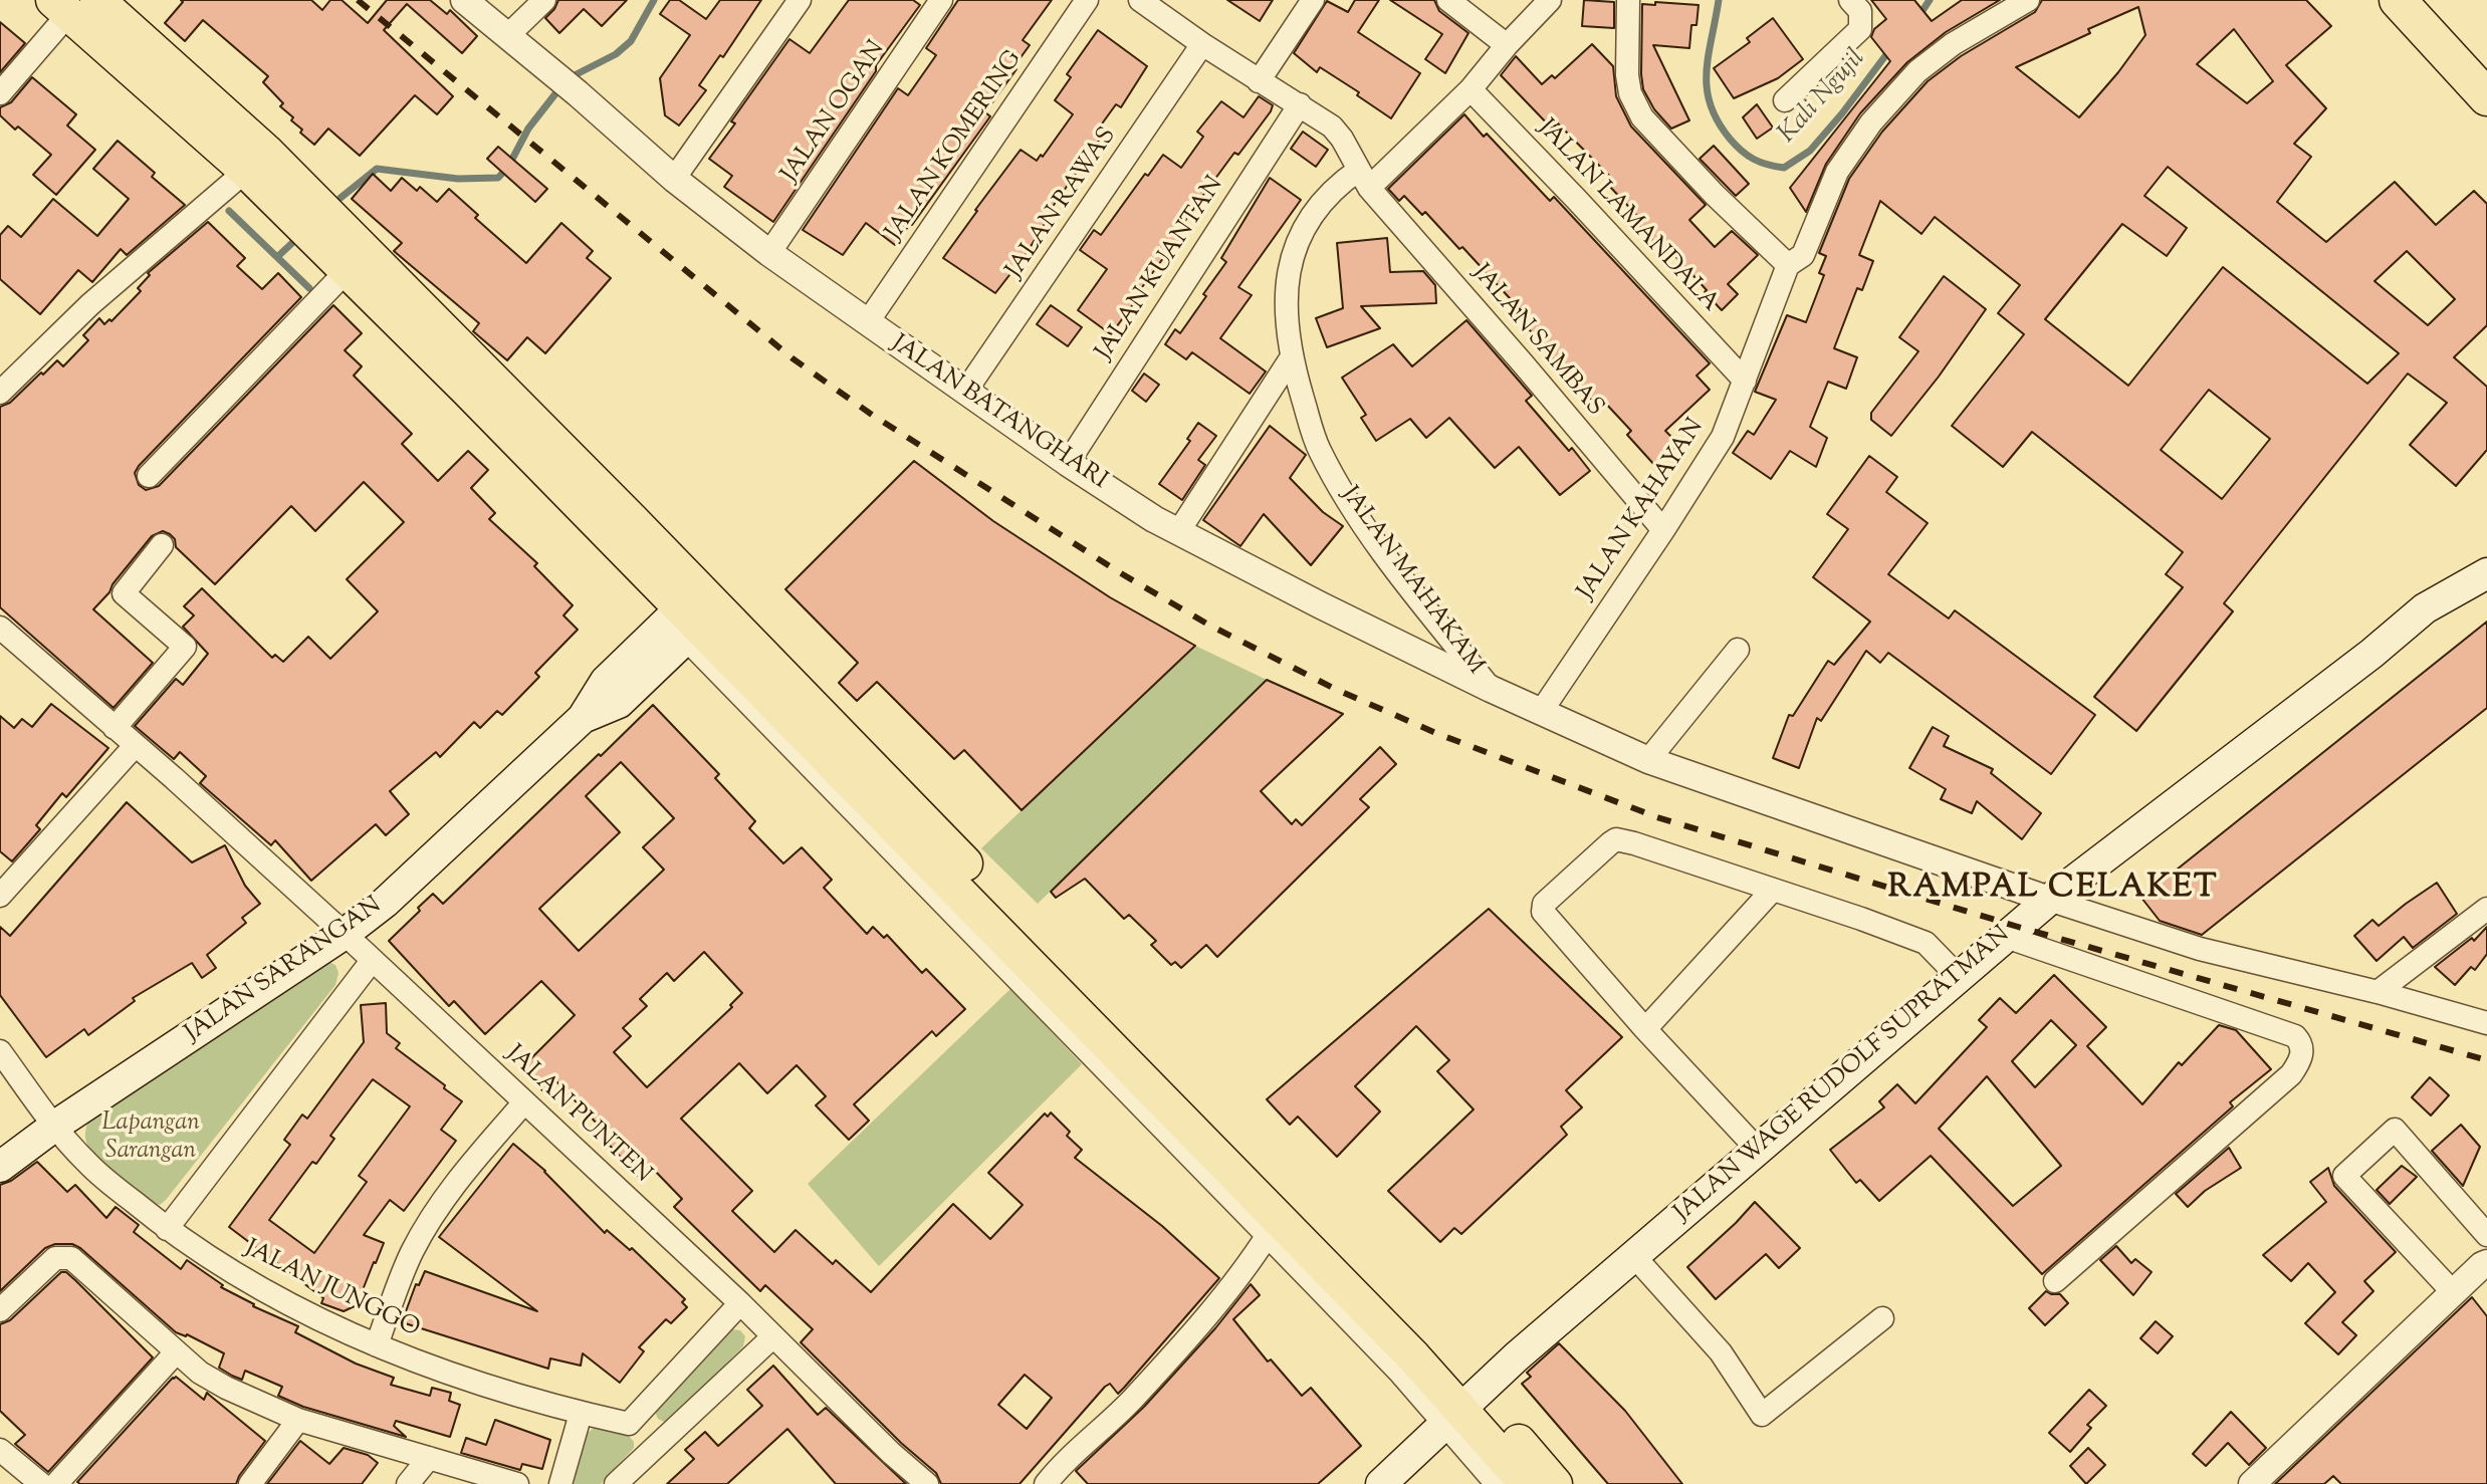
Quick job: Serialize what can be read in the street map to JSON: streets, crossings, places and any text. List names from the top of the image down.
{
  "streets": {
    "main road": ["JALAN SARANGAN", "JALAN WAGE RUDOLF SUPRATMAN"],
    "street": [
      "JALAN OGAN",
      "JALAN KOMERING",
      "JALAN RAWAS",
      "JALAN LAMANDALA",
      "JALAN KUANTAN",
      "JALAN SAMBAS",
      "JALAN BATANGHARI",
      "JALAN KAHAYAN",
      "JALAN MAHAKAM",
      "JALAN PUNTEN",
      "JALAN JUNGGO"
    ]
  },
  "crossings": [
    ["JALAN OGAN", "JALAN BATANGHARI"],
    ["JALAN KOMERING", "JALAN BATANGHARI"],
    ["JALAN RAWAS", "JALAN SAMBAS"],
    ["JALAN RAWAS", "JALAN BATANGHARI"],
    ["JALAN LAMANDALA", "JALAN KAHAYAN"],
    ["JALAN LAMANDALA", "JALAN MAHAKAM"],
    ["JALAN KUANTAN", "JALAN SAMBAS"],
    ["JALAN KUANTAN", "JALAN BATANGHARI"],
    ["JALAN SAMBAS", "JALAN KAHAYAN"],
    ["JALAN SAMBAS", "JALAN MAHAKAM"],
    ["JALAN BATANGHARI", "JALAN KAHAYAN"],
    ["JALAN BATANGHARI", "JALAN MAHAKAM"],
    ["JALAN SARANGAN", "JALAN PUNTEN"],
    ["JALAN SARANGAN", "JALAN JUNGGO"]
  ],
  "districts": ["RAMPAL CELAKET"],
  "water": ["Kali Ngujil"],
  "parks": ["Lapangan Sarangan"]
}
